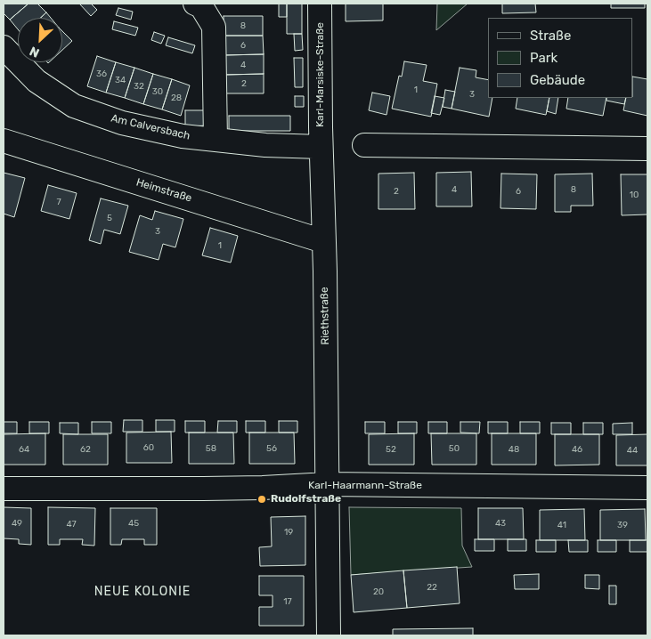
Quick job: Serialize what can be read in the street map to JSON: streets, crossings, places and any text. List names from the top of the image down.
{
  "streets": {
    "street": [
      "Karl-Marsiske-Straße",
      "Am Calversbach",
      "Heimstraße",
      "Riethstraße",
      "Karl-Haarmann-Straße"
    ]
  },
  "crossings": [
    ["Karl-Marsiske-Straße", "Am Calversbach"],
    ["Karl-Marsiske-Straße", "Riethstraße"],
    ["Am Calversbach", "Riethstraße"],
    ["Heimstraße", "Riethstraße"],
    ["Riethstraße", "Karl-Haarmann-Straße"]
  ],
  "districts": ["NEUE KOLONIE"],
  "places": ["Rudolfstraße"],
  "house_numbers": [
    "8",
    "6",
    "4",
    "36",
    "34",
    "2",
    "32",
    "1",
    "30",
    "3",
    "28",
    "4",
    "8",
    "2",
    "6",
    "10",
    "7",
    "5",
    "3",
    "1",
    "60",
    "58",
    "56",
    "50",
    "64",
    "62",
    "52",
    "48",
    "46",
    "44",
    "49",
    "45",
    "43",
    "47",
    "41",
    "39",
    "19",
    "22",
    "20",
    "17"
  ],
  "legend": ["Straße", "Park", "Gebäude"],
  "north": "bottom left"
}
